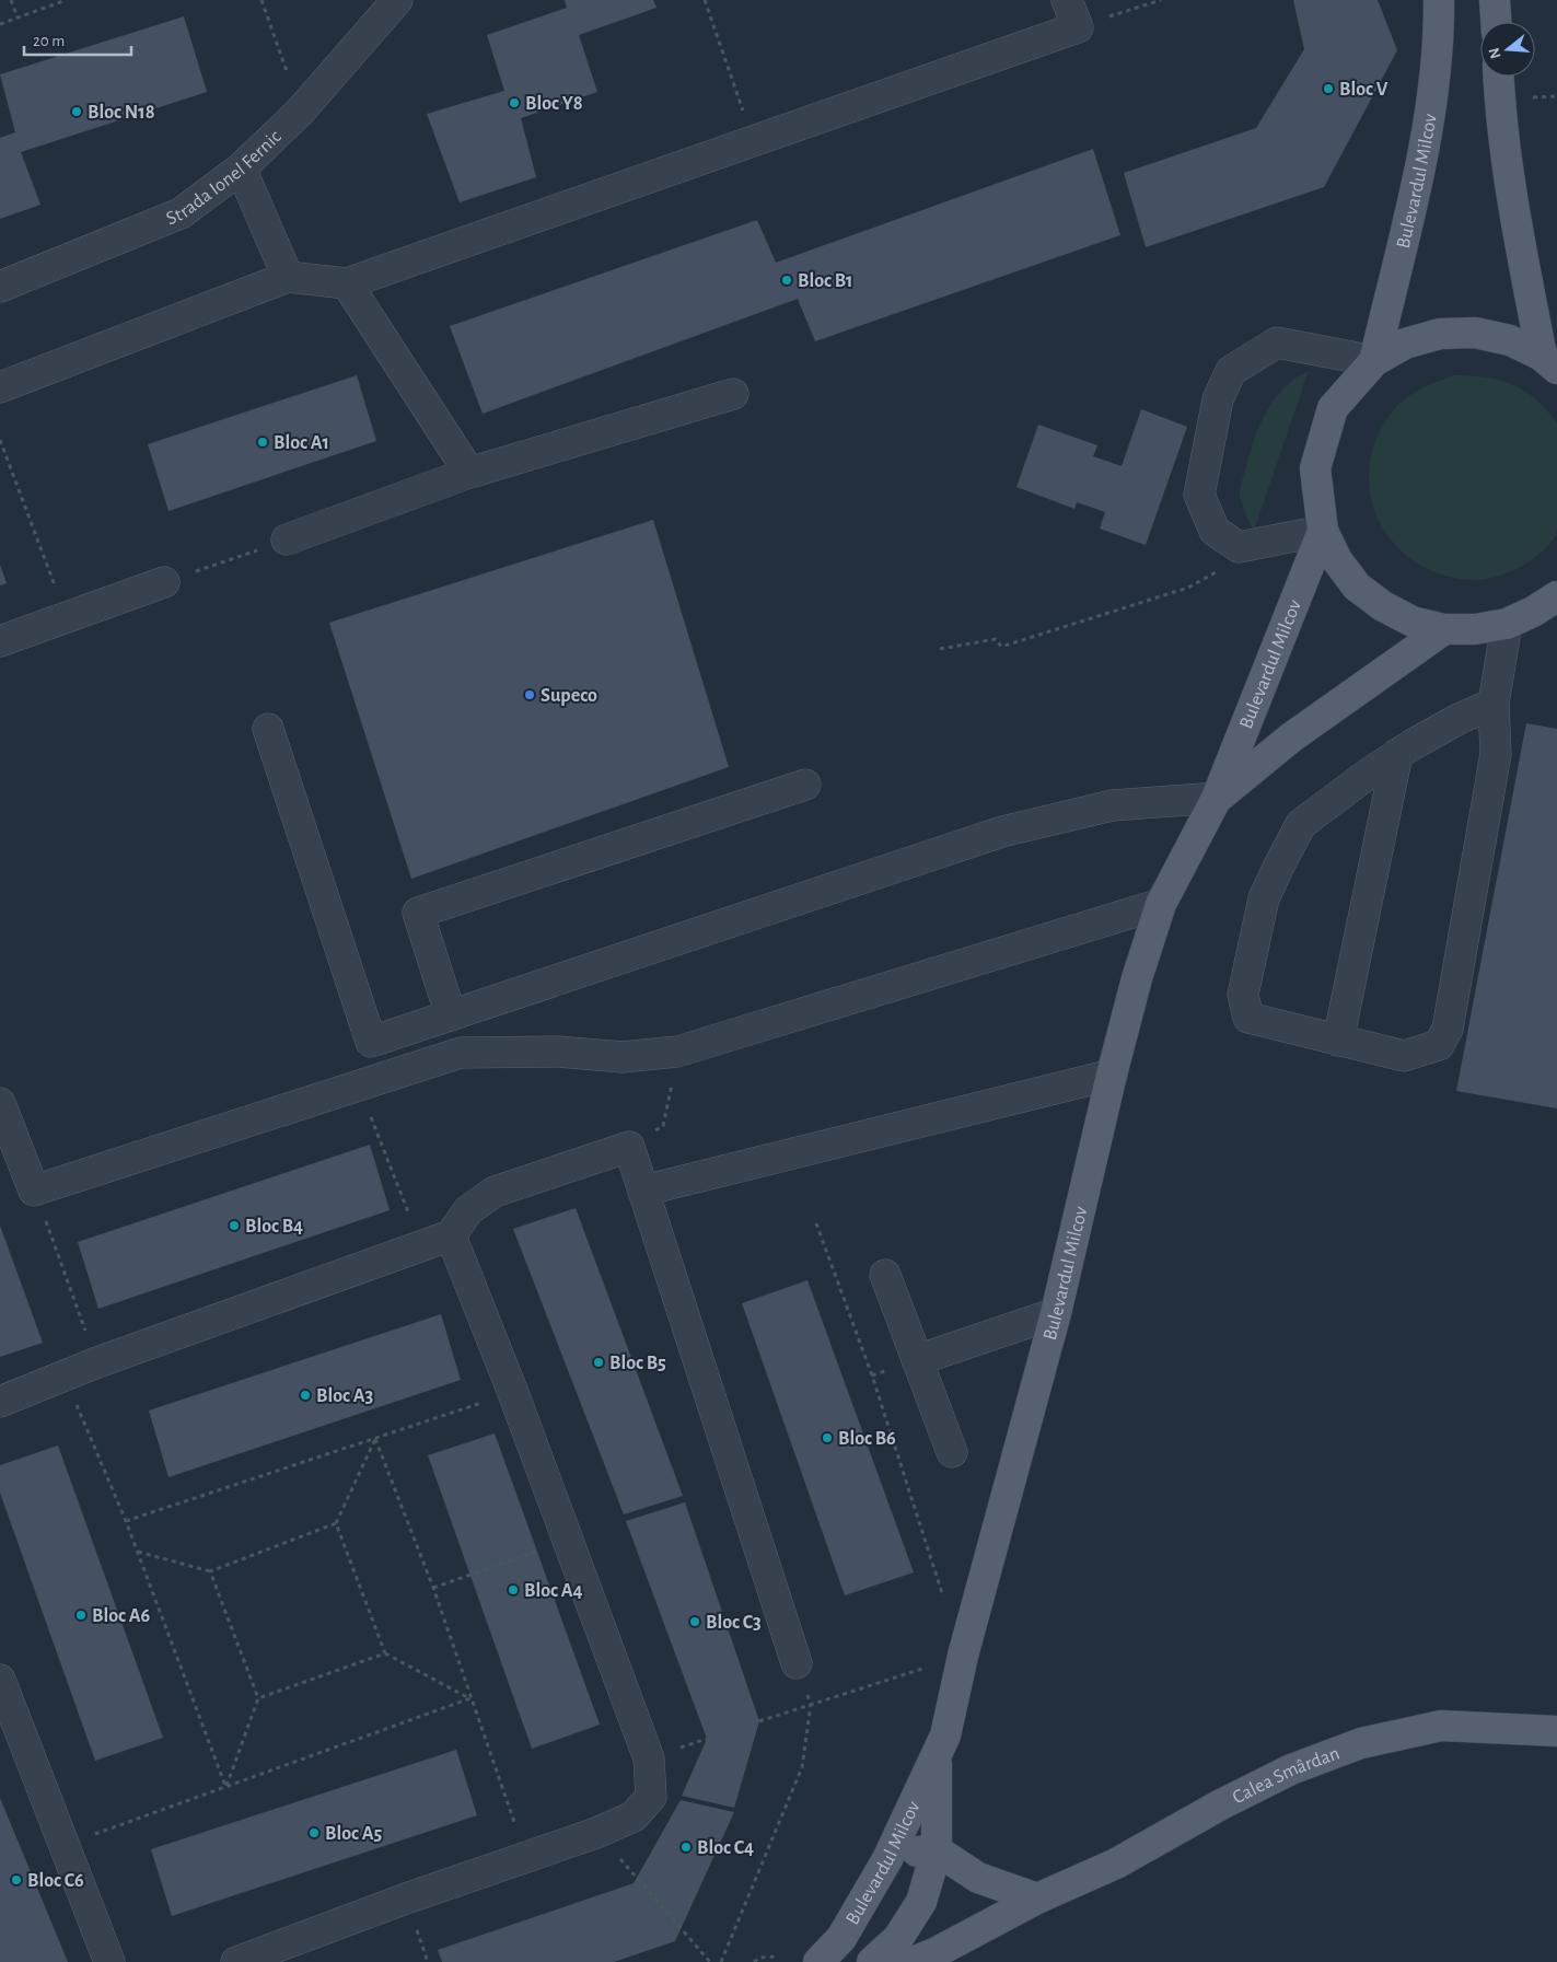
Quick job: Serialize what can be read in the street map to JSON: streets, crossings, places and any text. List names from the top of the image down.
{
  "streets": {
    "main road": ["Bulevardul Milcov", "Calea Smârdan"],
    "street": ["Strada Ionel Fernic"]
  },
  "places": [
    "Bloc V",
    "Bloc Y8",
    "Bloc N18",
    "Bloc B1",
    "Bloc A1",
    "Supeco",
    "Bloc B4",
    "Bloc B5",
    "Bloc A3",
    "Bloc B6",
    "Bloc A4",
    "Bloc A6",
    "Bloc C3",
    "Bloc A5",
    "Bloc C4",
    "Bloc C6"
  ],
  "scale_bar": "20 m",
  "north": "left"
}
